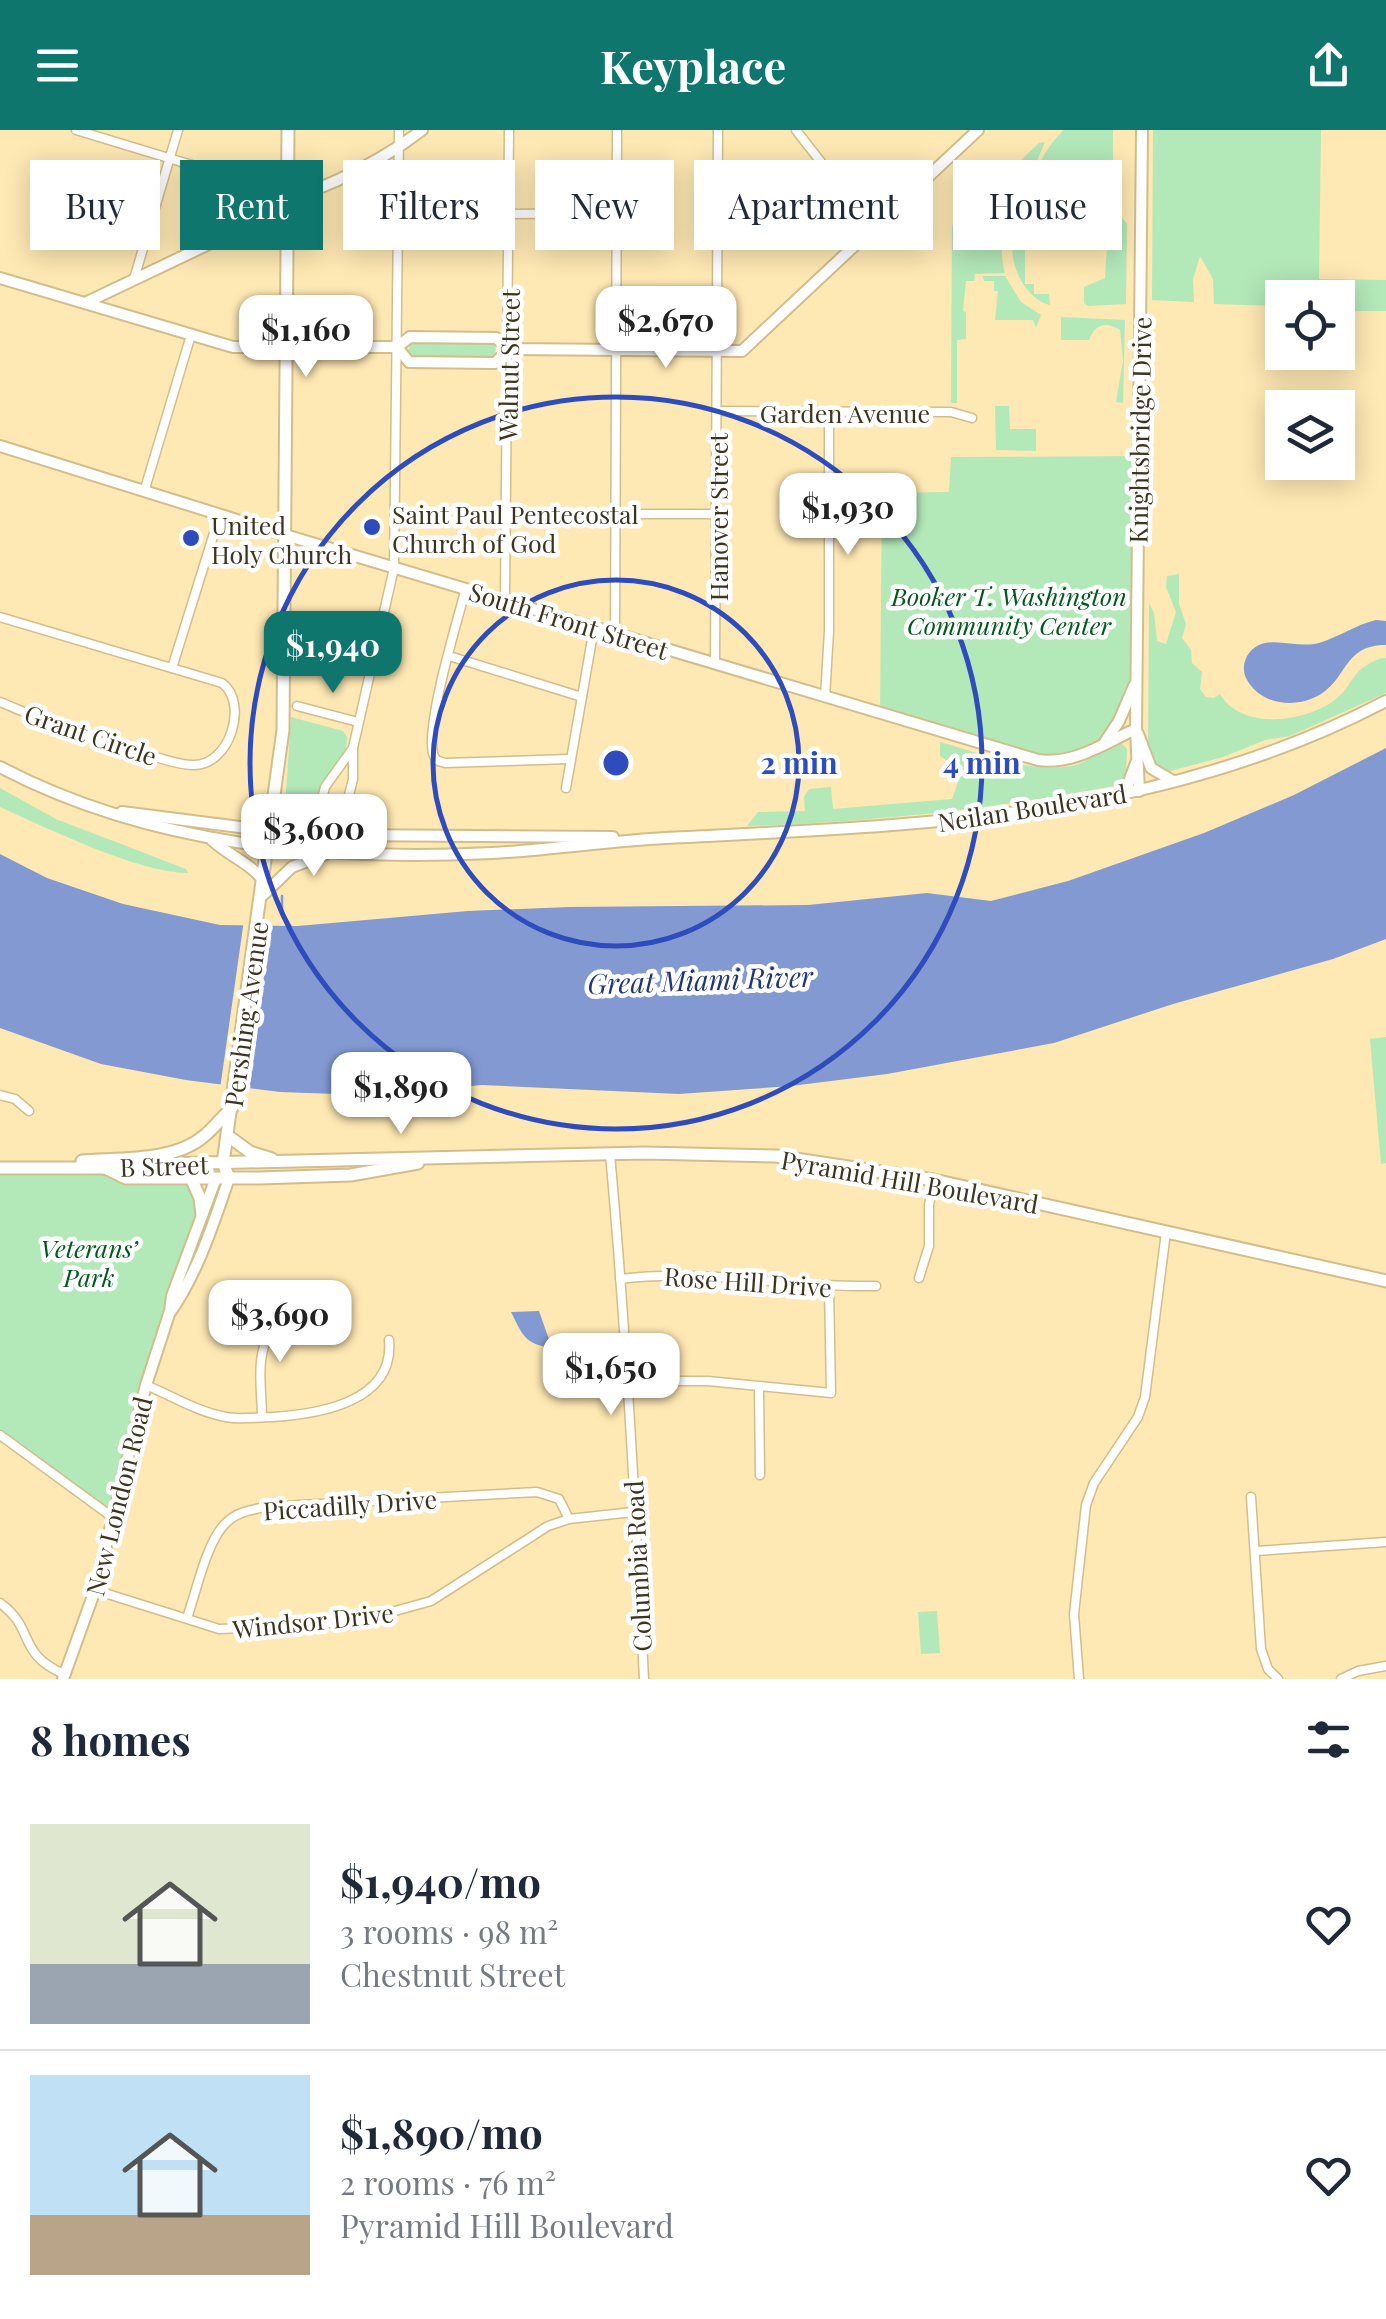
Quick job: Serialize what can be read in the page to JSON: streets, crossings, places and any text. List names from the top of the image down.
{
  "streets": {
    "main road": ["Pershing Avenue", "B Street", "Pyramid Hill Boulevard"],
    "street": [
      "Walnut Street",
      "Garden Avenue",
      "Knightsbridge Drive",
      "Hanover Street",
      "South Front Street",
      "Grant Circle",
      "Neilan Boulevard",
      "Rose Hill Drive",
      "New London Road",
      "Piccadilly Drive",
      "Columbia Road",
      "Windsor Drive"
    ]
  },
  "crossings": [
    ["Walnut Street", "South Front Street"],
    ["Garden Avenue", "Hanover Street"],
    ["Knightsbridge Drive", "South Front Street"],
    ["Knightsbridge Drive", "Neilan Boulevard"],
    ["Hanover Street", "South Front Street"],
    ["South Front Street", "Pershing Avenue"],
    ["Neilan Boulevard", "Pershing Avenue"],
    ["Pershing Avenue", "B Street"],
    ["Pershing Avenue", "Pyramid Hill Boulevard"],
    ["B Street", "Pyramid Hill Boulevard"],
    ["B Street", "New London Road"],
    ["Pyramid Hill Boulevard", "New London Road"],
    ["Pyramid Hill Boulevard", "Columbia Road"],
    ["Rose Hill Drive", "Columbia Road"],
    ["New London Road", "Windsor Drive"],
    ["Piccadilly Drive", "Windsor Drive"],
    ["Columbia Road", "Windsor Drive"]
  ],
  "water": ["Great Miami River"],
  "parks": ["Booker T. Washington Community Center", "Veterans’ Park"],
  "places": ["Saint Paul Pentecostal Church of God", "United Holy Church"],
  "page": {
    "header": "Keyplace",
    "chip": [
      "Buy",
      "Rent",
      "Filters",
      "New",
      "Apartment",
      "House"
    ],
    "price": [
      "$2,670",
      "$1,160",
      "$1,930",
      "$1,940",
      "$3,600",
      "$1,890",
      "$3,690",
      "$1,650"
    ],
    "heading": "8 homes",
    "list": [
      {
        "name": "$1,940/mo",
        "note": "3 rooms · 98 m² · Chestnut Street"
      },
      {
        "name": "$1,890/mo",
        "note": "2 rooms · 76 m² · Pyramid Hill Boulevard"
      }
    ]
  },
  "rings": ["2 min", "4 min"]
}
